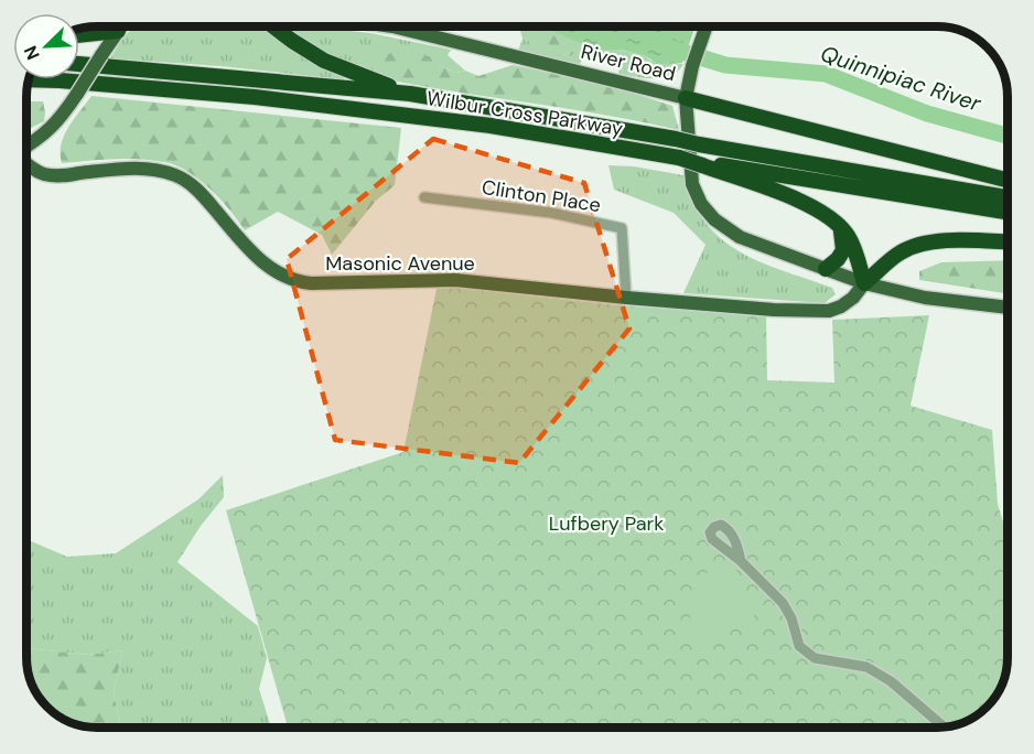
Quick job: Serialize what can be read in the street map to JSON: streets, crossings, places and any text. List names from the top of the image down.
{
  "streets": {
    "highway": ["Wilbur Cross Parkway"],
    "main road": ["River Road", "Masonic Avenue"],
    "street": ["Clinton Place"]
  },
  "crossings": [
    ["Clinton Place", "Masonic Avenue"]
  ],
  "water": ["Quinnipiac River"],
  "parks": ["Lufbery Park"],
  "north": "bottom left"
}
